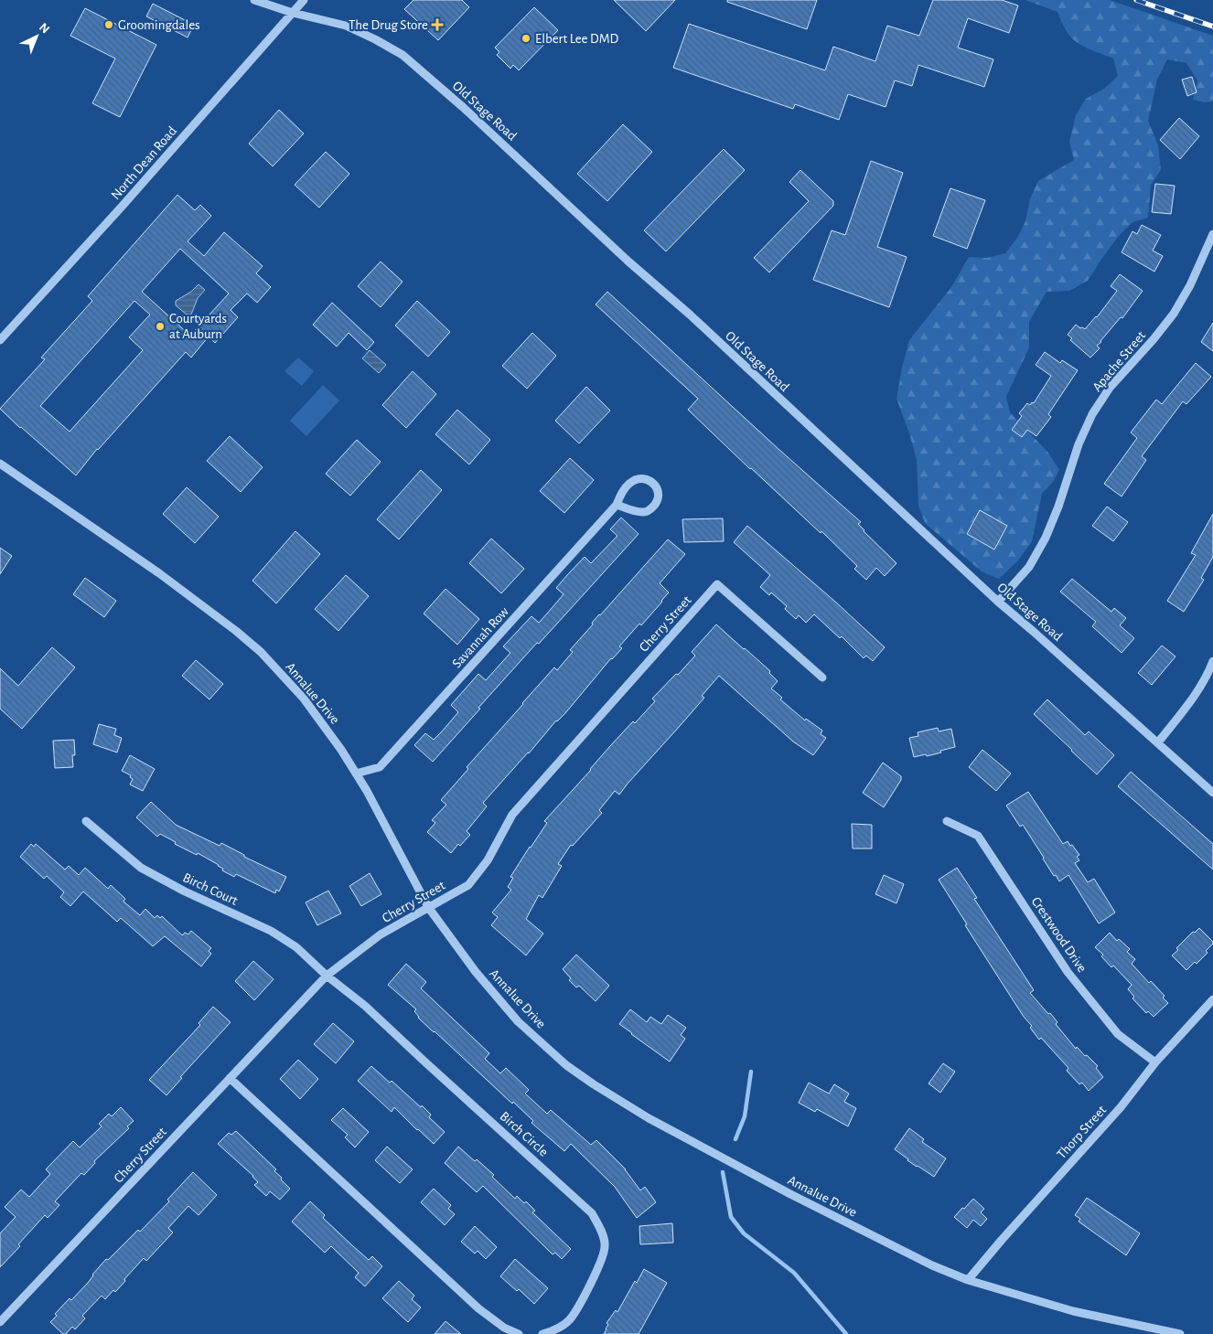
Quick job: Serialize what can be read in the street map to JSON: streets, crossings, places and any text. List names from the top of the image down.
{
  "streets": {
    "street": [
      "Old Stage Road",
      "North Dean Road",
      "Apache Street",
      "Cherry Street",
      "Savannah Row",
      "Annalue Drive",
      "Birch Court",
      "Crestwood Drive",
      "Thorp Street",
      "Birch Circle"
    ]
  },
  "crossings": [
    ["Old Stage Road", "North Dean Road"],
    ["Old Stage Road", "Apache Street"],
    ["Cherry Street", "Annalue Drive"],
    ["Cherry Street", "Birch Court"],
    ["Cherry Street", "Birch Circle"],
    ["Savannah Row", "Annalue Drive"],
    ["Annalue Drive", "Thorp Street"],
    ["Birch Court", "Birch Circle"],
    ["Crestwood Drive", "Thorp Street"]
  ],
  "places": {
    "other": ["Groomingdales", "Elbert Lee DMD", "Courtyards at Auburn"],
    "health": ["The Drug Store"]
  },
  "north": "top right"
}
